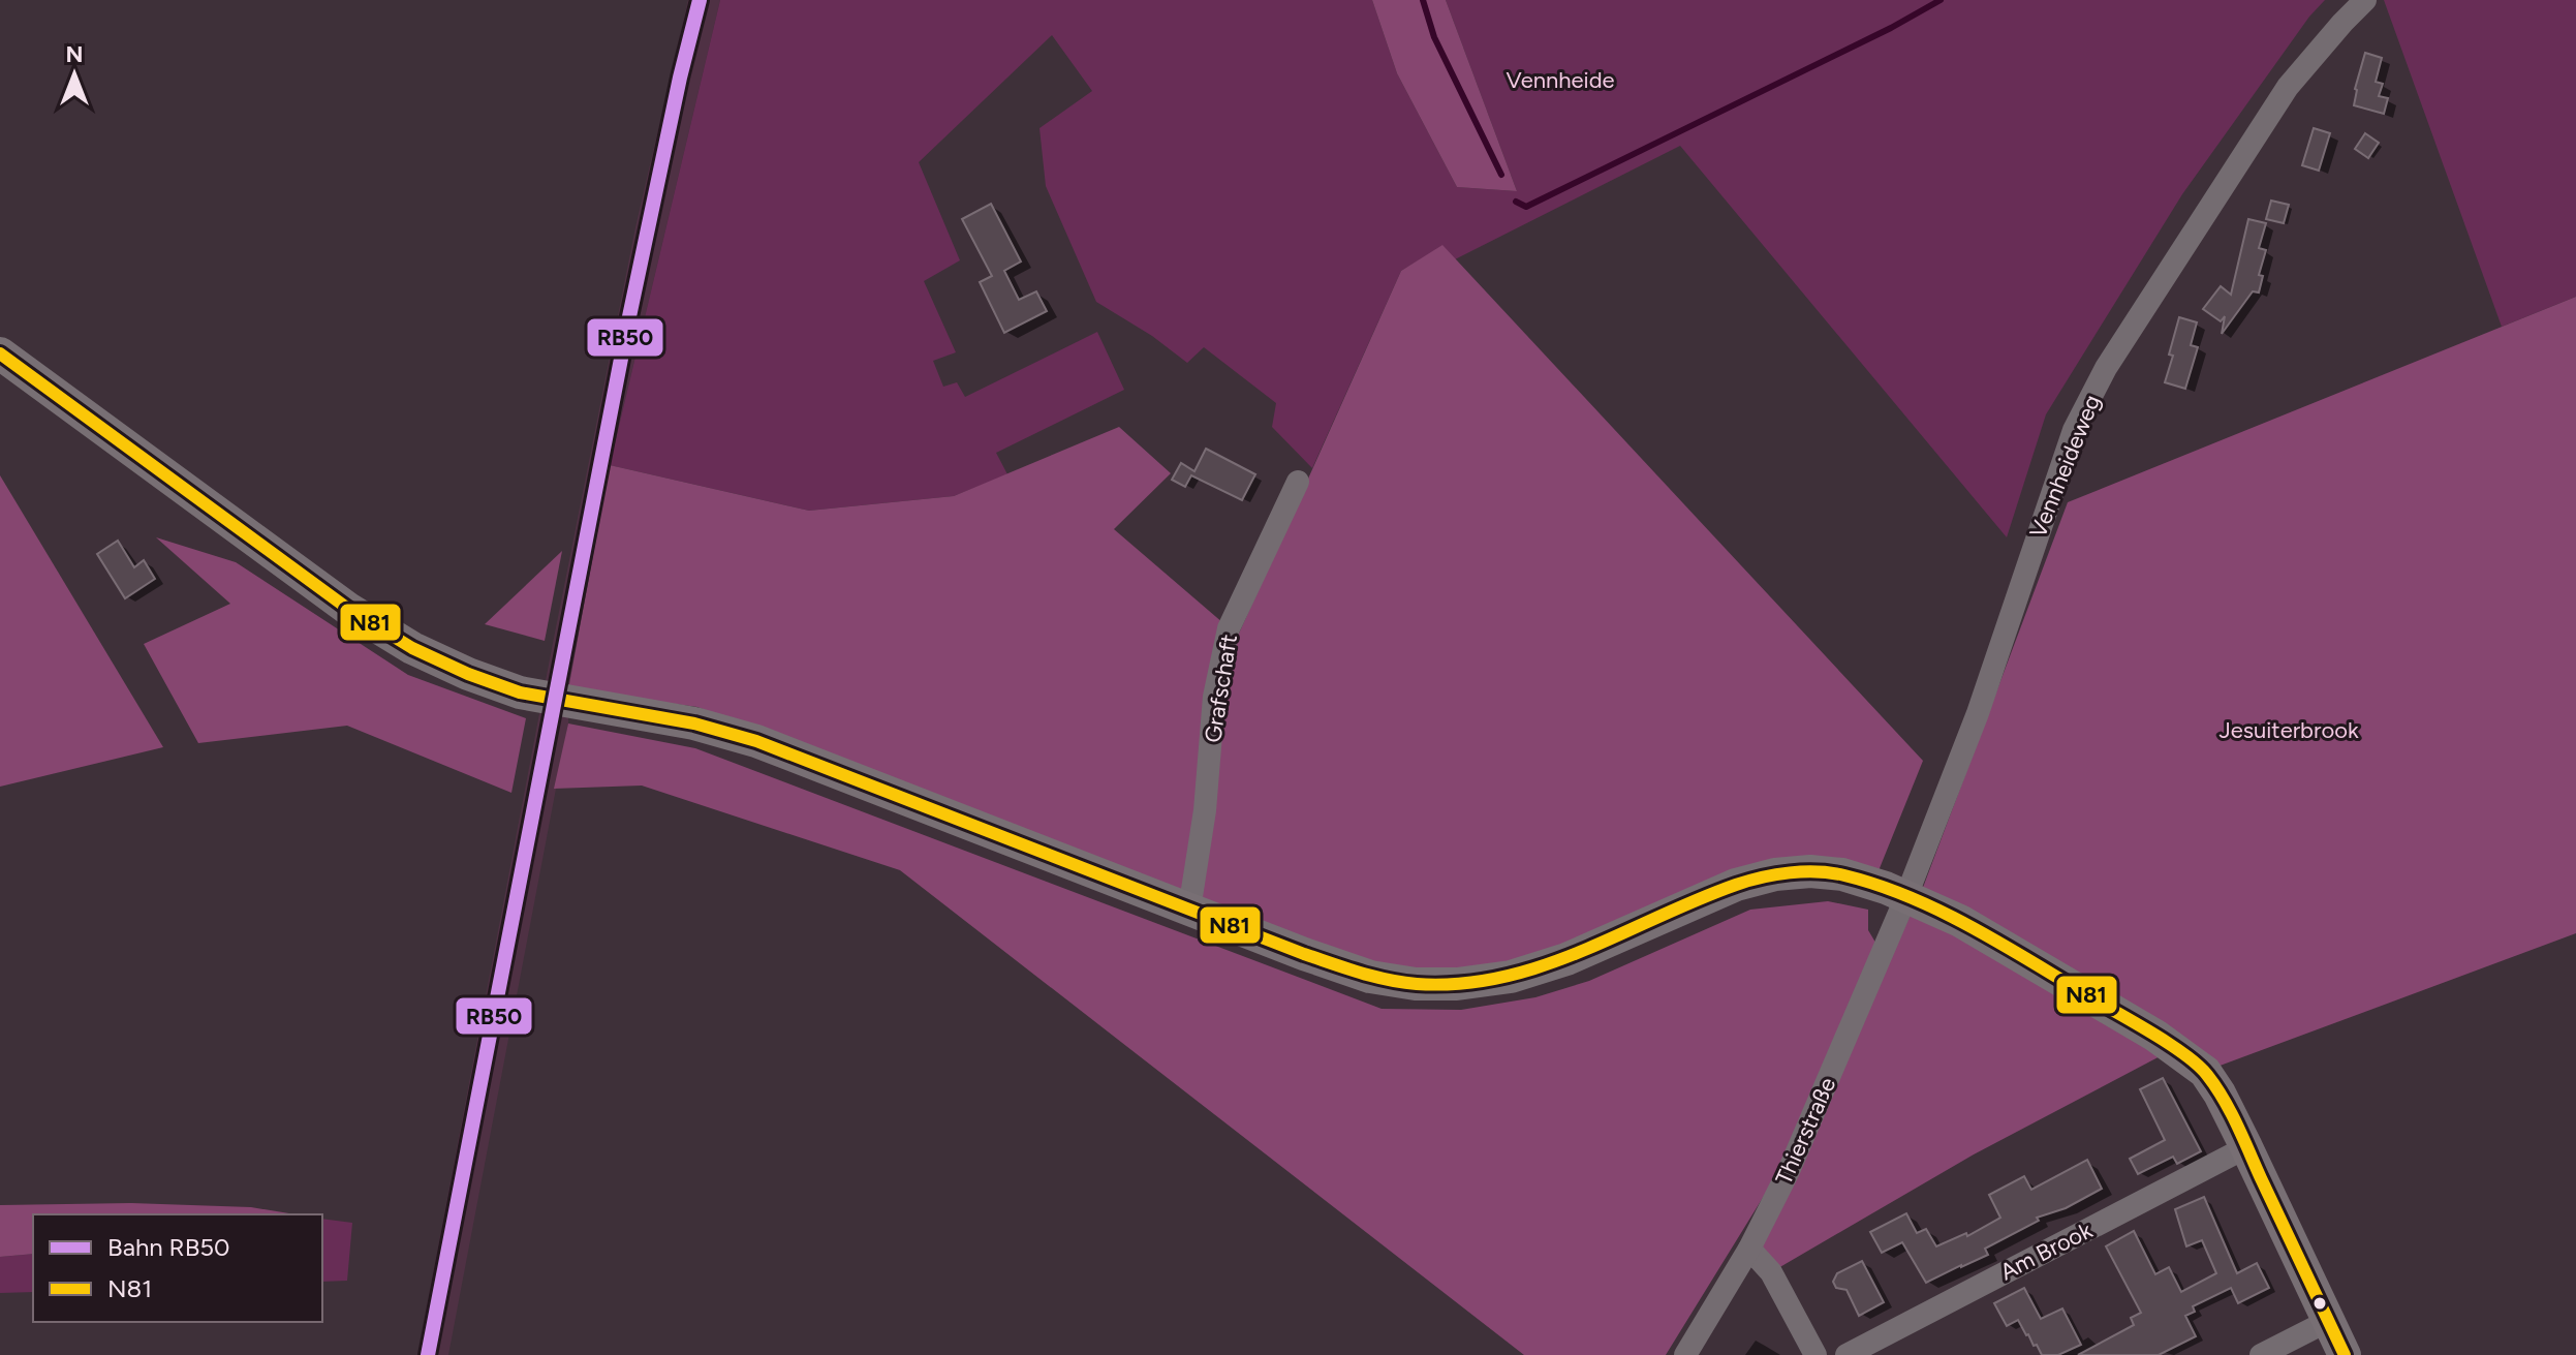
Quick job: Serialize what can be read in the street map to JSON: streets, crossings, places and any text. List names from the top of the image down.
{
  "streets": {
    "street": [
      "Vennheideweg",
      "Grafschaft",
      "Thierstraße",
      "Am Brook"
    ]
  },
  "crossings": [
    ["Vennheideweg", "Thierstraße"]
  ],
  "parks": ["Vennheide", "Jesuiterbrook"],
  "lines": ["rail line RB50", "transit line N81"],
  "legend": ["Bahn RB50", "N81"],
  "north": "top"
}
